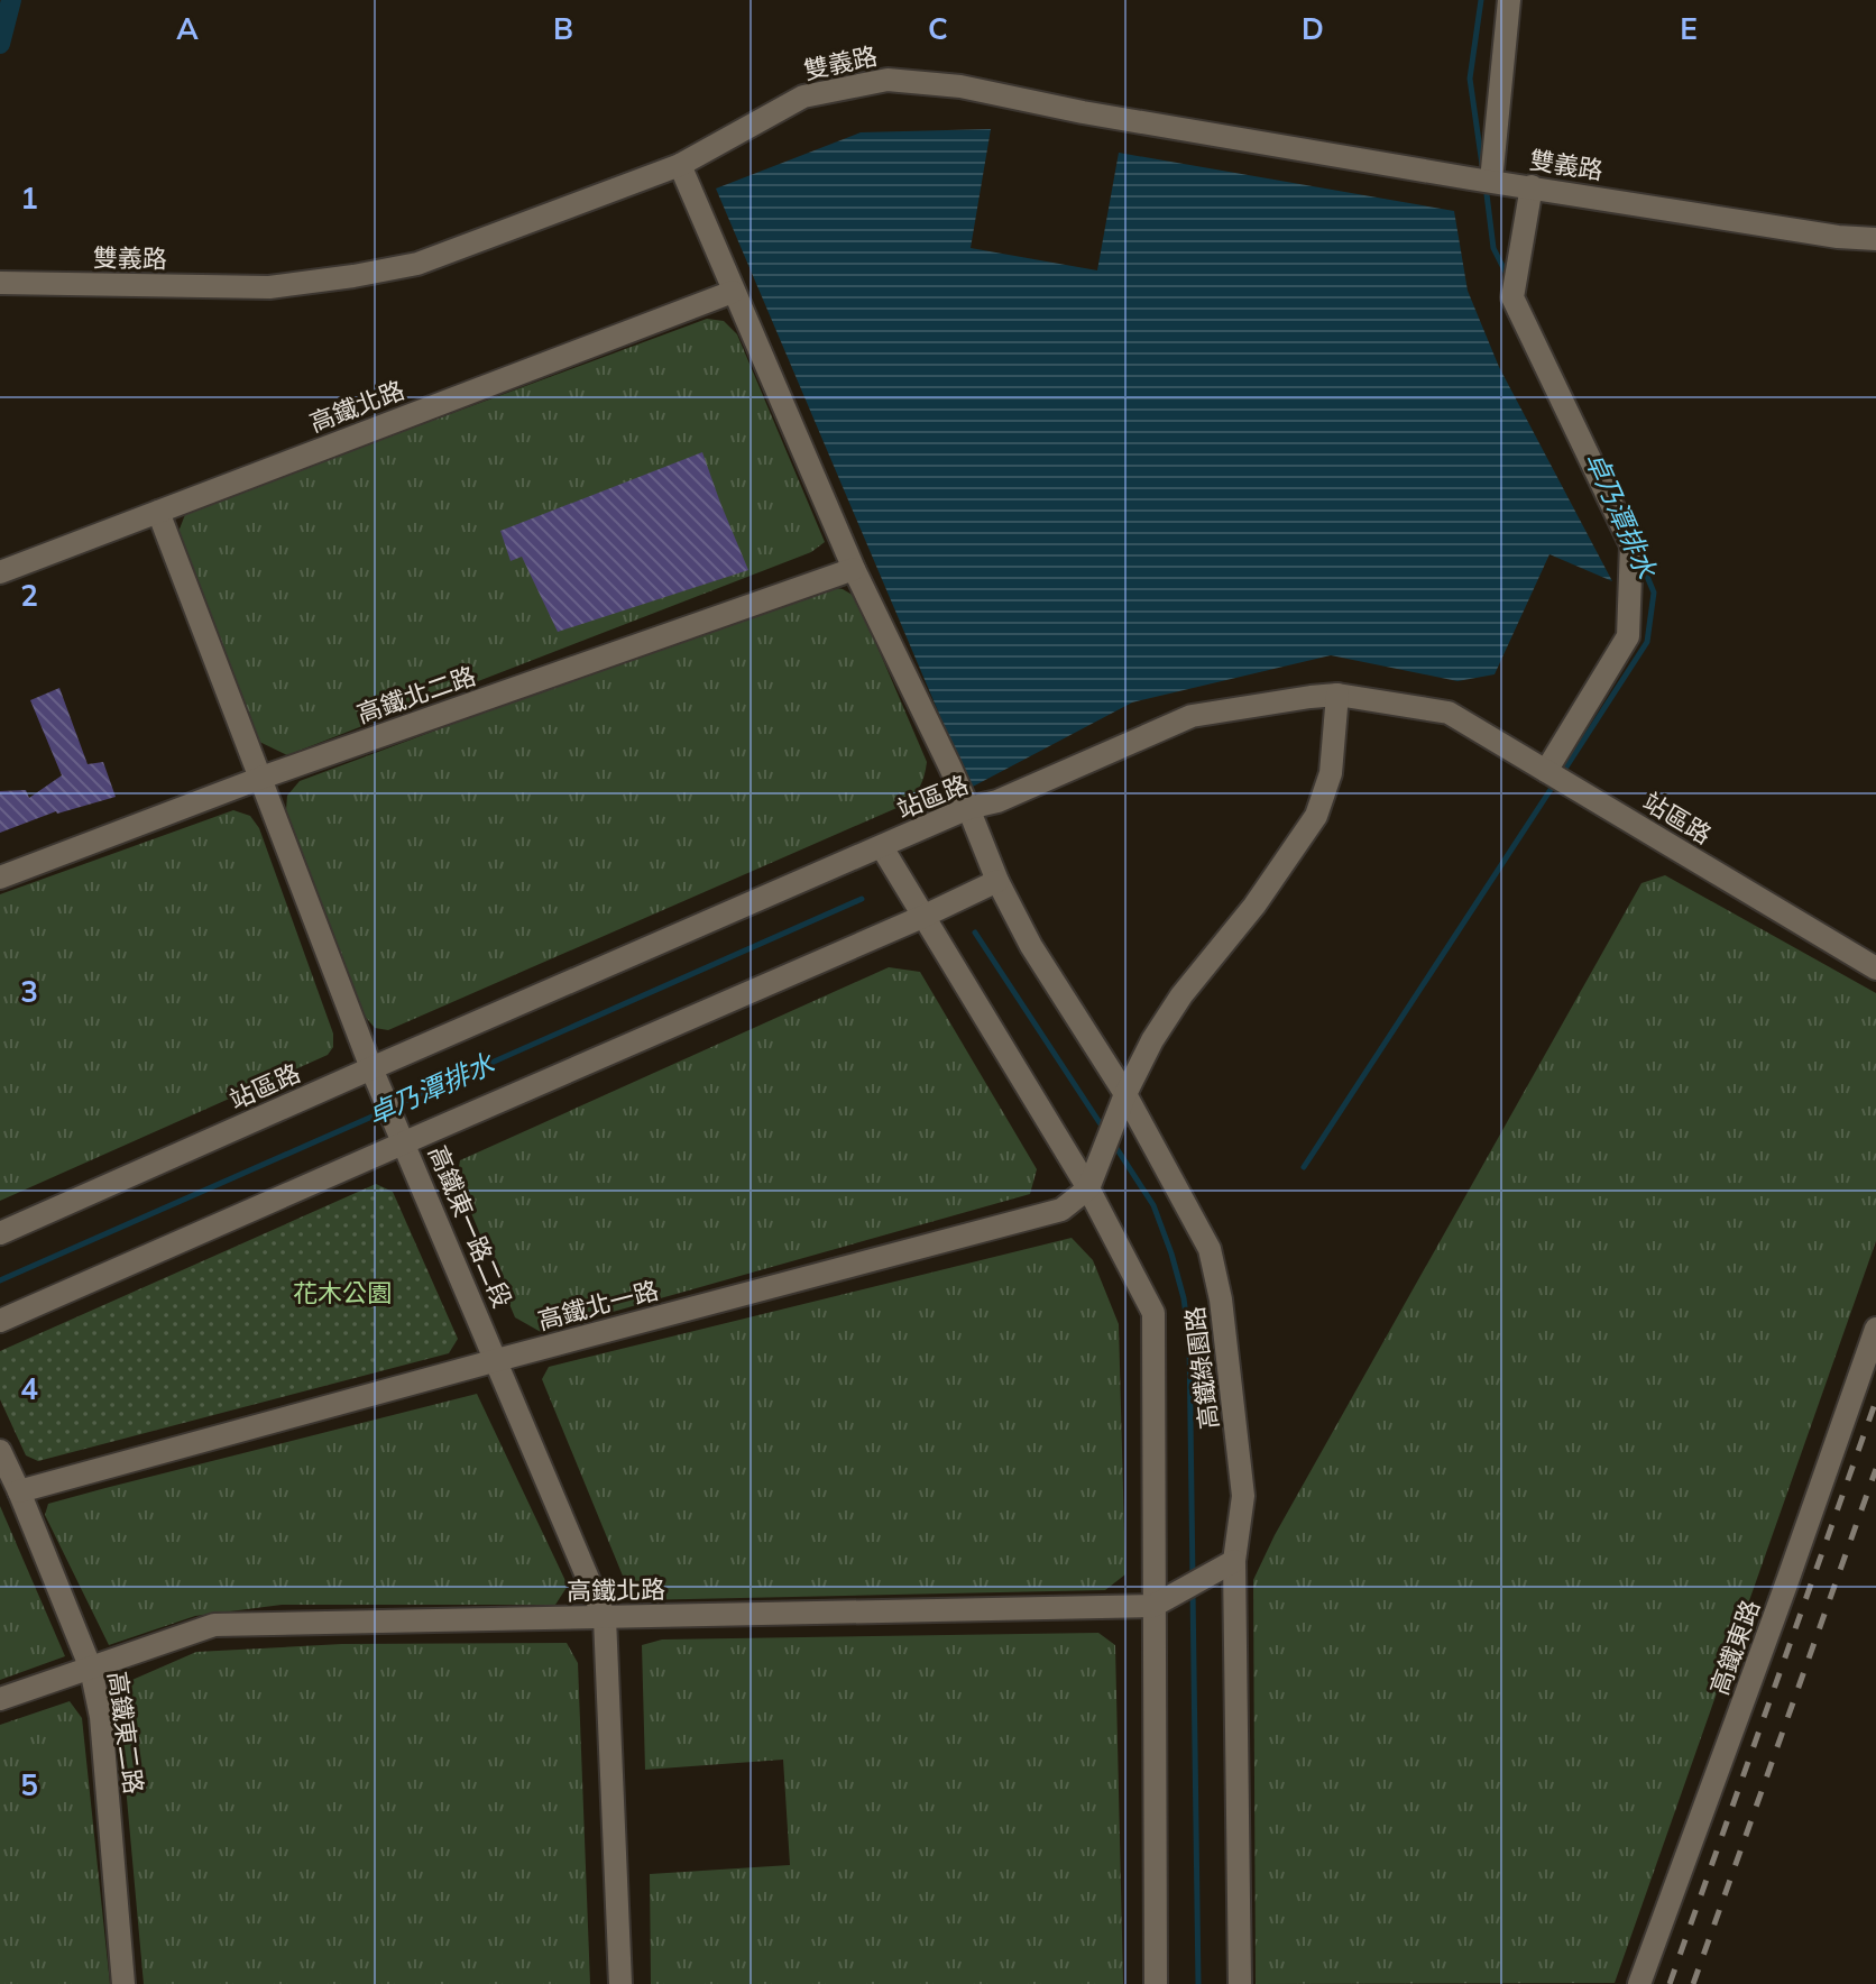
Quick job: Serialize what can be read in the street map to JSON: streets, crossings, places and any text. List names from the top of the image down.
{
  "streets": {
    "street": [
      "雙義路",
      "高鐵北路",
      "高鐵北二路",
      "站區路",
      "高鐵東一路二段",
      "高鐵北一路",
      "高鐵綠園路",
      "高鐵東路",
      "高鐵東二路"
    ]
  },
  "crossings": [
    ["雙義路", "高鐵綠園路"],
    ["高鐵北路", "高鐵東一路二段"],
    ["高鐵北路", "高鐵綠園路"],
    ["高鐵北路", "高鐵東二路"],
    ["高鐵北二路", "高鐵東一路二段"],
    ["高鐵北二路", "高鐵綠園路"],
    ["站區路", "高鐵東一路二段"],
    ["站區路", "高鐵綠園路"],
    ["高鐵東一路二段", "高鐵北一路"],
    ["高鐵北一路", "高鐵綠園路"],
    ["高鐵北一路", "高鐵東二路"]
  ],
  "water": ["卓乃潭排水"],
  "parks": ["花木公園"],
  "grid": {
    "columns": [
      "A",
      "B",
      "C",
      "D",
      "E"
    ],
    "rows": [
      "1",
      "2",
      "3",
      "4",
      "5"
    ]
  }
}
